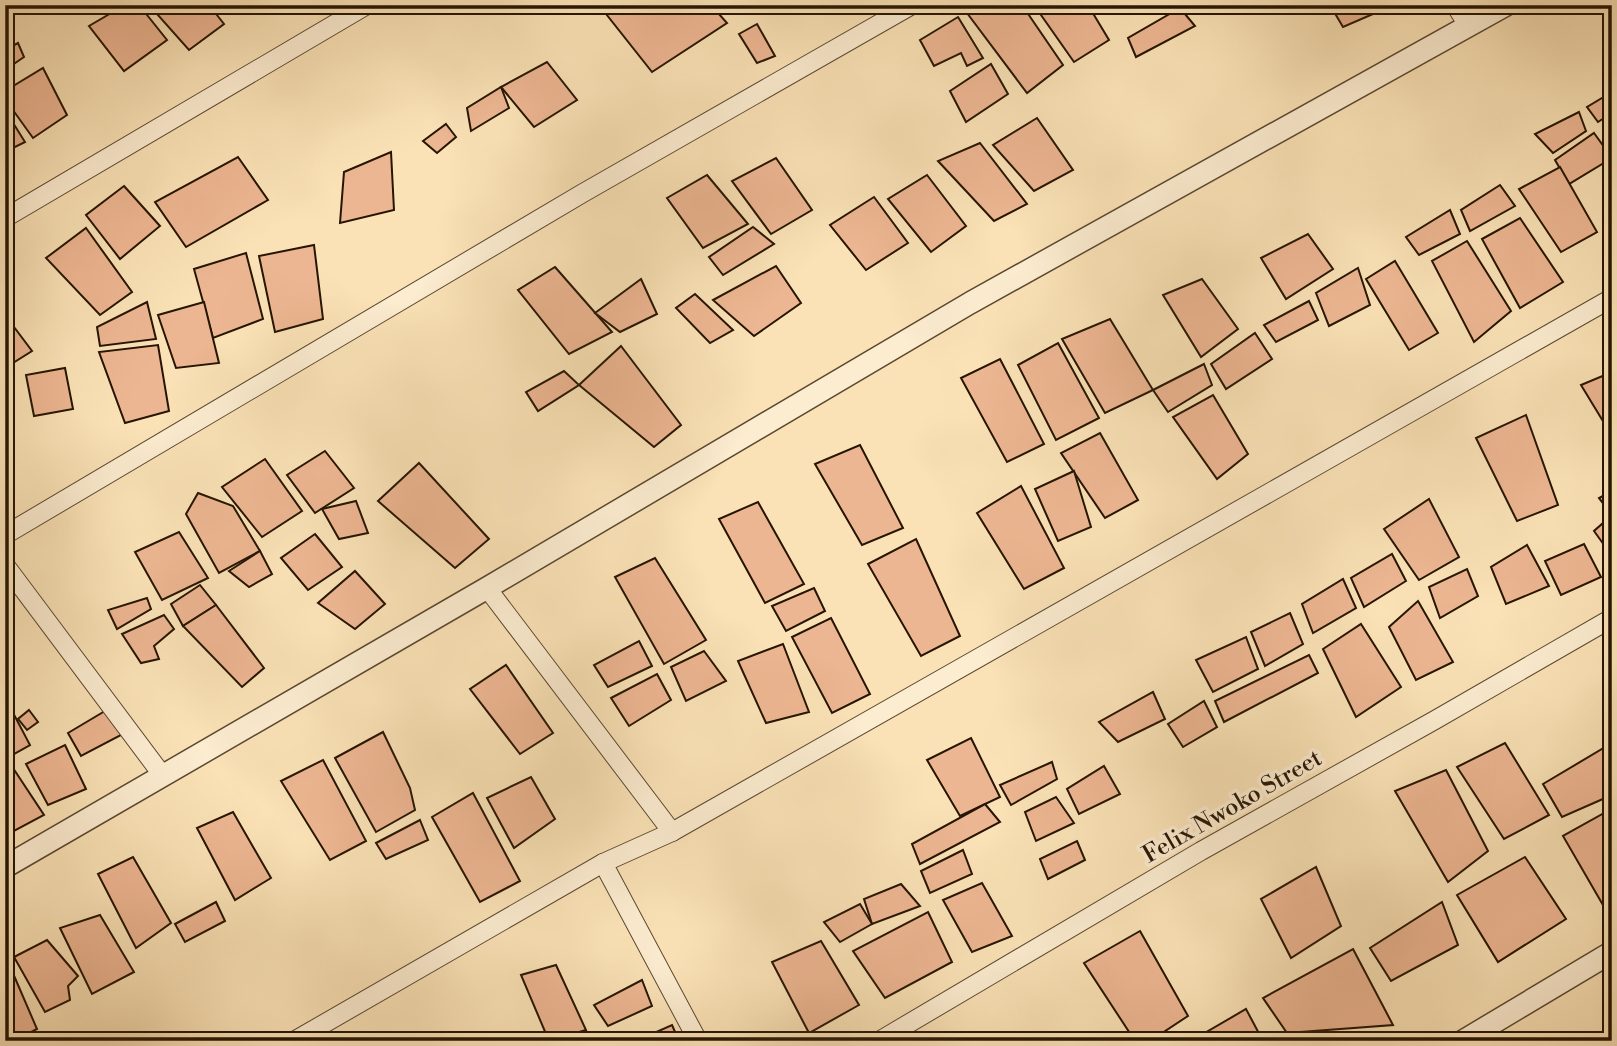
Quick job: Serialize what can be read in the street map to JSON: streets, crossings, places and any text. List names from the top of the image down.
{
  "streets": {
    "street": ["Felix Nwoko Street"]
  }
}
